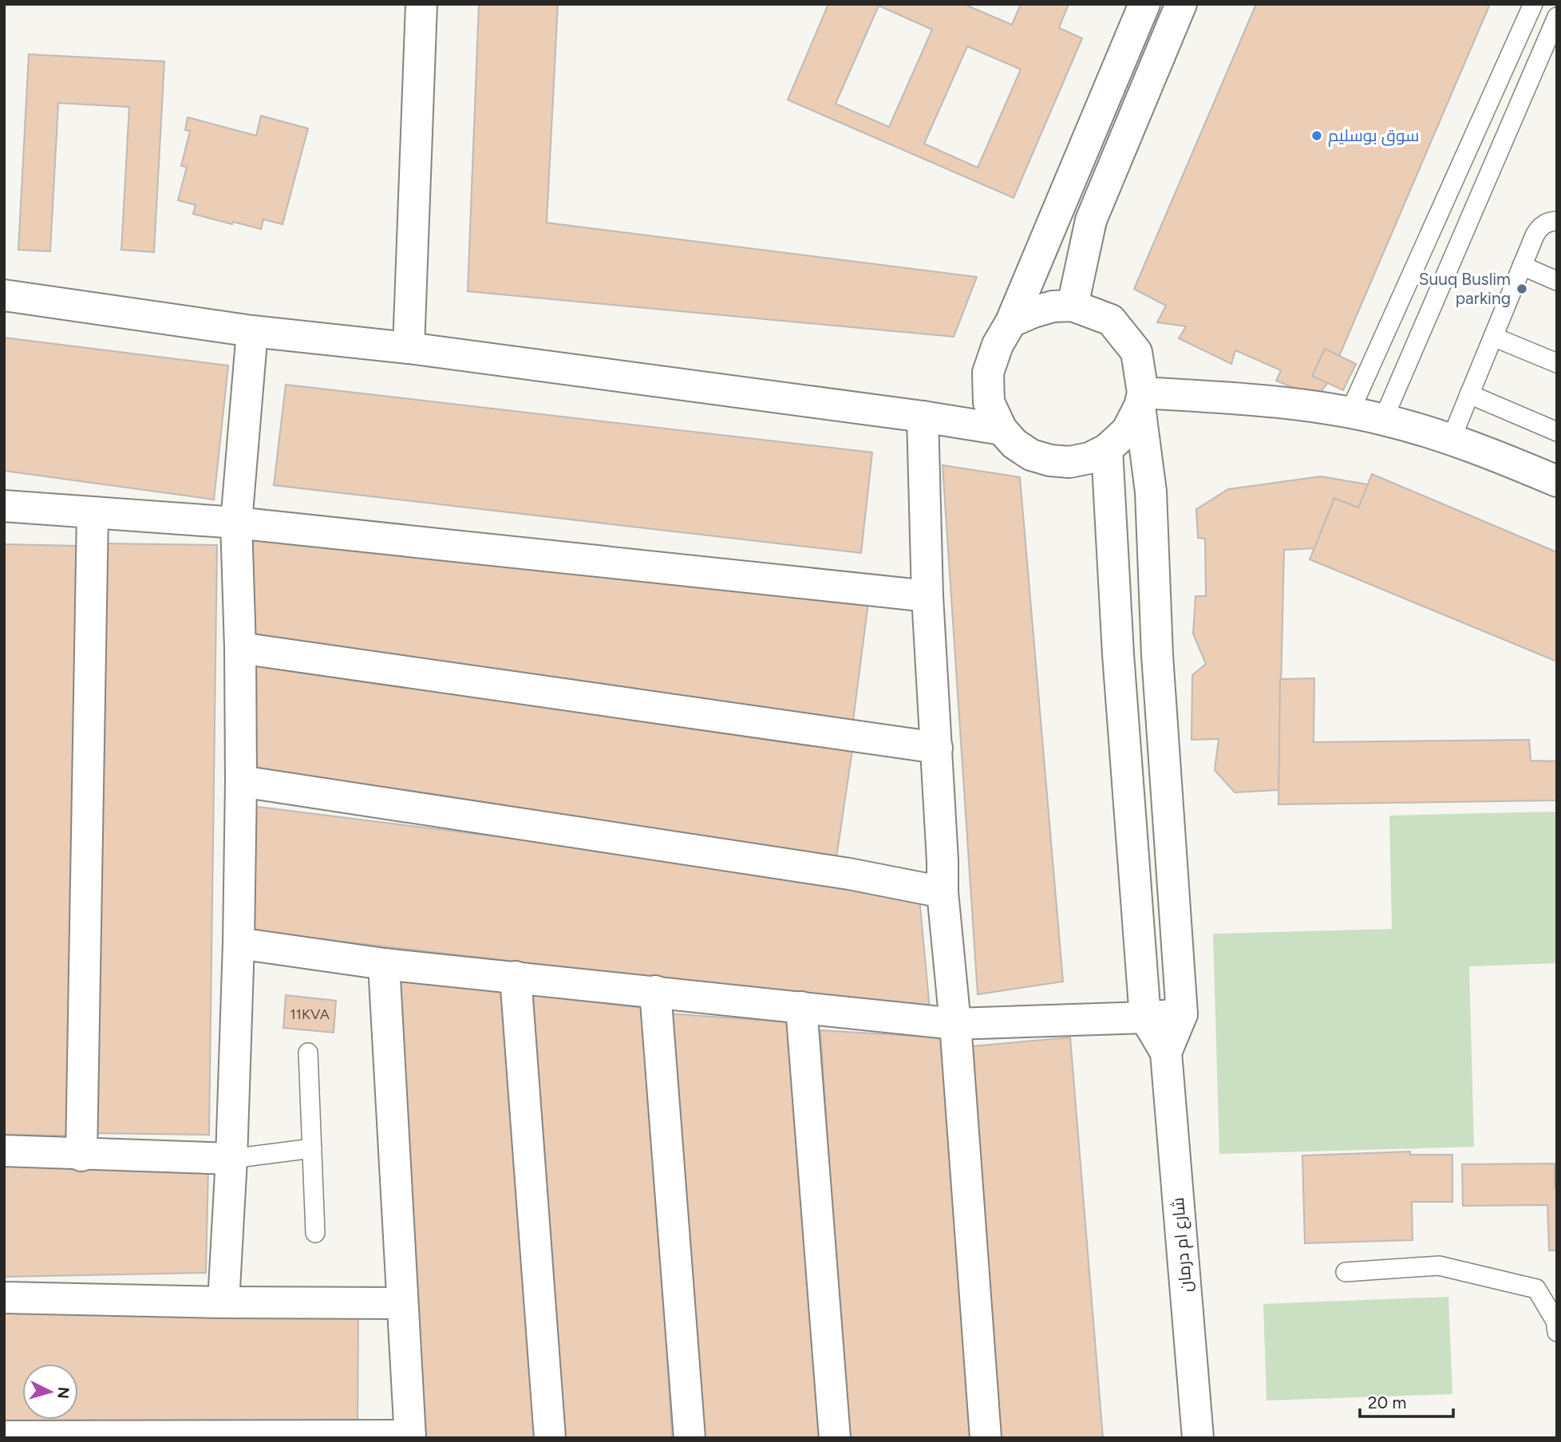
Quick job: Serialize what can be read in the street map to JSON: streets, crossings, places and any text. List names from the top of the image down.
{
  "streets": {
    "street": ["شارع ام درمان"]
  },
  "places": ["سوق بوسليم", "Suuq Buslim parking"],
  "house_numbers": ["11KVA"],
  "scale_bar": "20 m",
  "north": "right"
}
